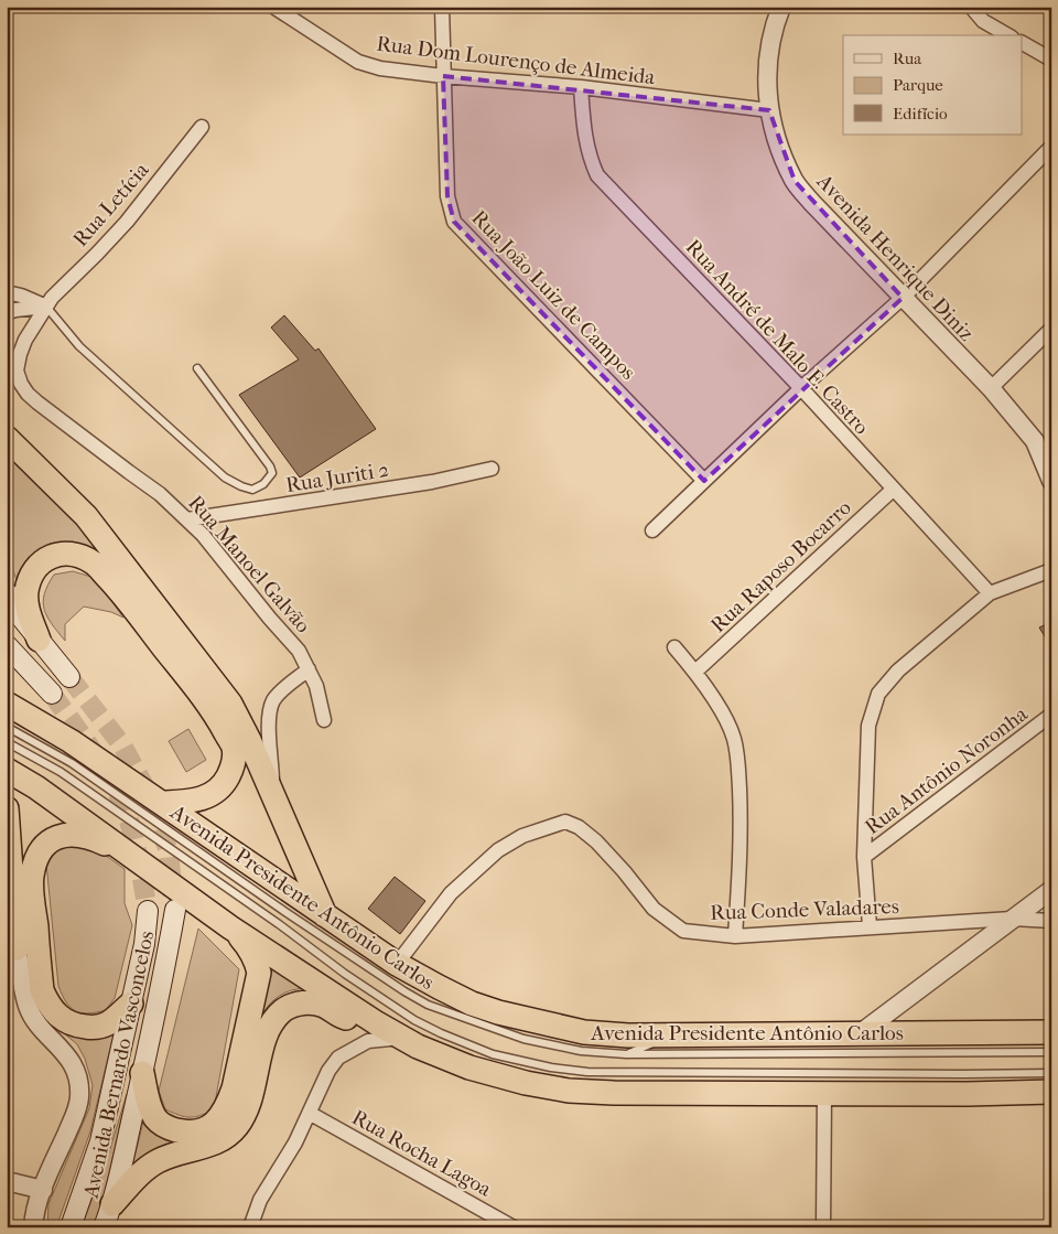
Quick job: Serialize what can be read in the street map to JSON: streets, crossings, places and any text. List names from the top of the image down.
{
  "streets": {
    "highway": ["Avenida Presidente Antônio Carlos"],
    "main road": ["Avenida Bernardo Vasconcelos"],
    "street": [
      "Rua Dom Lourenço de Almeida",
      "Rua Letícia",
      "Avenida Henrique Diniz",
      "Rua João Luiz de Campos",
      "Rua André de Malo E. Castro",
      "Rua Juriti 2",
      "Rua Manoel Galvão",
      "Rua Raposo Bocarro",
      "Rua Antônio Noronha",
      "Rua Conde Valadares",
      "Rua Rocha Lagoa"
    ]
  },
  "crossings": [
    ["Rua Dom Lourenço de Almeida", "Avenida Henrique Diniz"],
    ["Rua Dom Lourenço de Almeida", "Rua João Luiz de Campos"],
    ["Rua Dom Lourenço de Almeida", "Rua André de Malo E. Castro"],
    ["Rua Letícia", "Rua Manoel Galvão"],
    ["Rua André de Malo E. Castro", "Rua Raposo Bocarro"],
    ["Rua Juriti 2", "Rua Manoel Galvão"],
    ["Avenida Presidente Antônio Carlos", "Rua Conde Valadares"]
  ],
  "legend": ["Rua", "Parque", "Edifício"]
}
